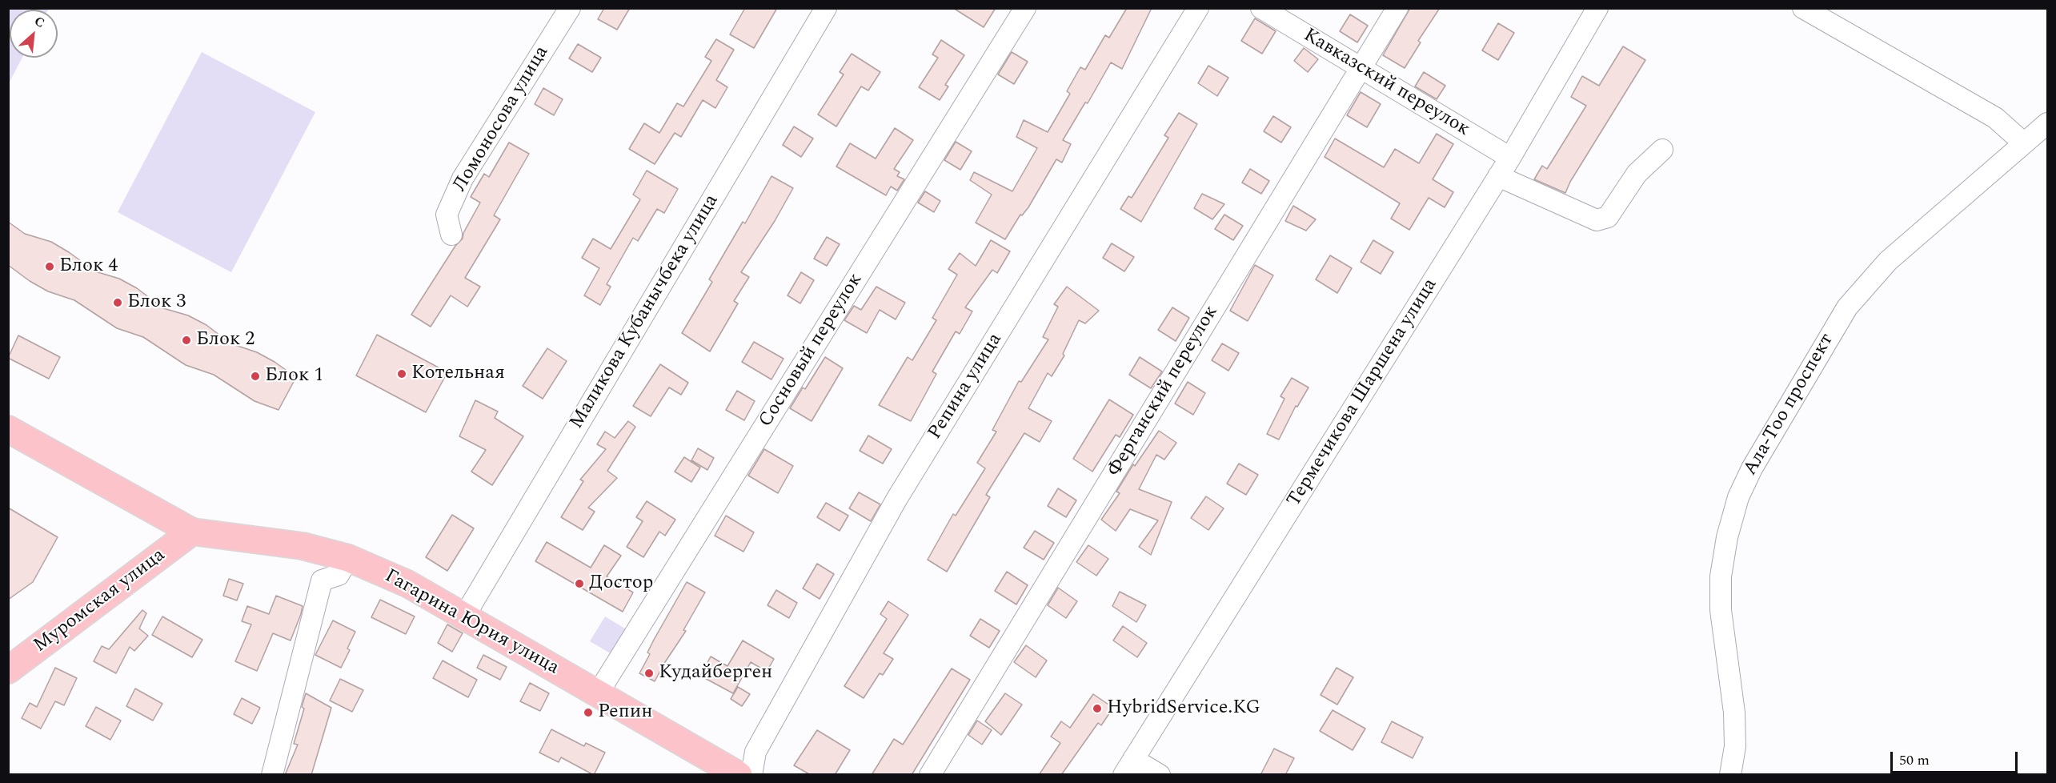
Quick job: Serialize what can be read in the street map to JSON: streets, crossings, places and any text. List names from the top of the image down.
{
  "streets": {
    "main road": ["Муромская улица", "Гагарина Юрия улица"],
    "street": [
      "Кавказский переулок",
      "Ломоносова улица",
      "Маликова Кубанычбека улица",
      "Сосновый переулок",
      "Репина улица",
      "Ферганский переулок",
      "Термечикова Шаршена улица",
      "Ала-Тоо проспект"
    ]
  },
  "crossings": [
    ["Кавказский переулок", "Ферганский переулок"],
    ["Кавказский переулок", "Термечикова Шаршена улица"],
    ["Маликова Кубанычбека улица", "Гагарина Юрия улица"],
    ["Сосновый переулок", "Гагарина Юрия улица"],
    ["Муромская улица", "Гагарина Юрия улица"]
  ],
  "places": [
    "Блок 4",
    "Блок 3",
    "Блок 2",
    "Котельная",
    "Блок 1",
    "Достор",
    "Кудайберген",
    "HybridService.KG",
    "Репин"
  ],
  "scale_bar": "50 m",
  "north": "top right"
}
